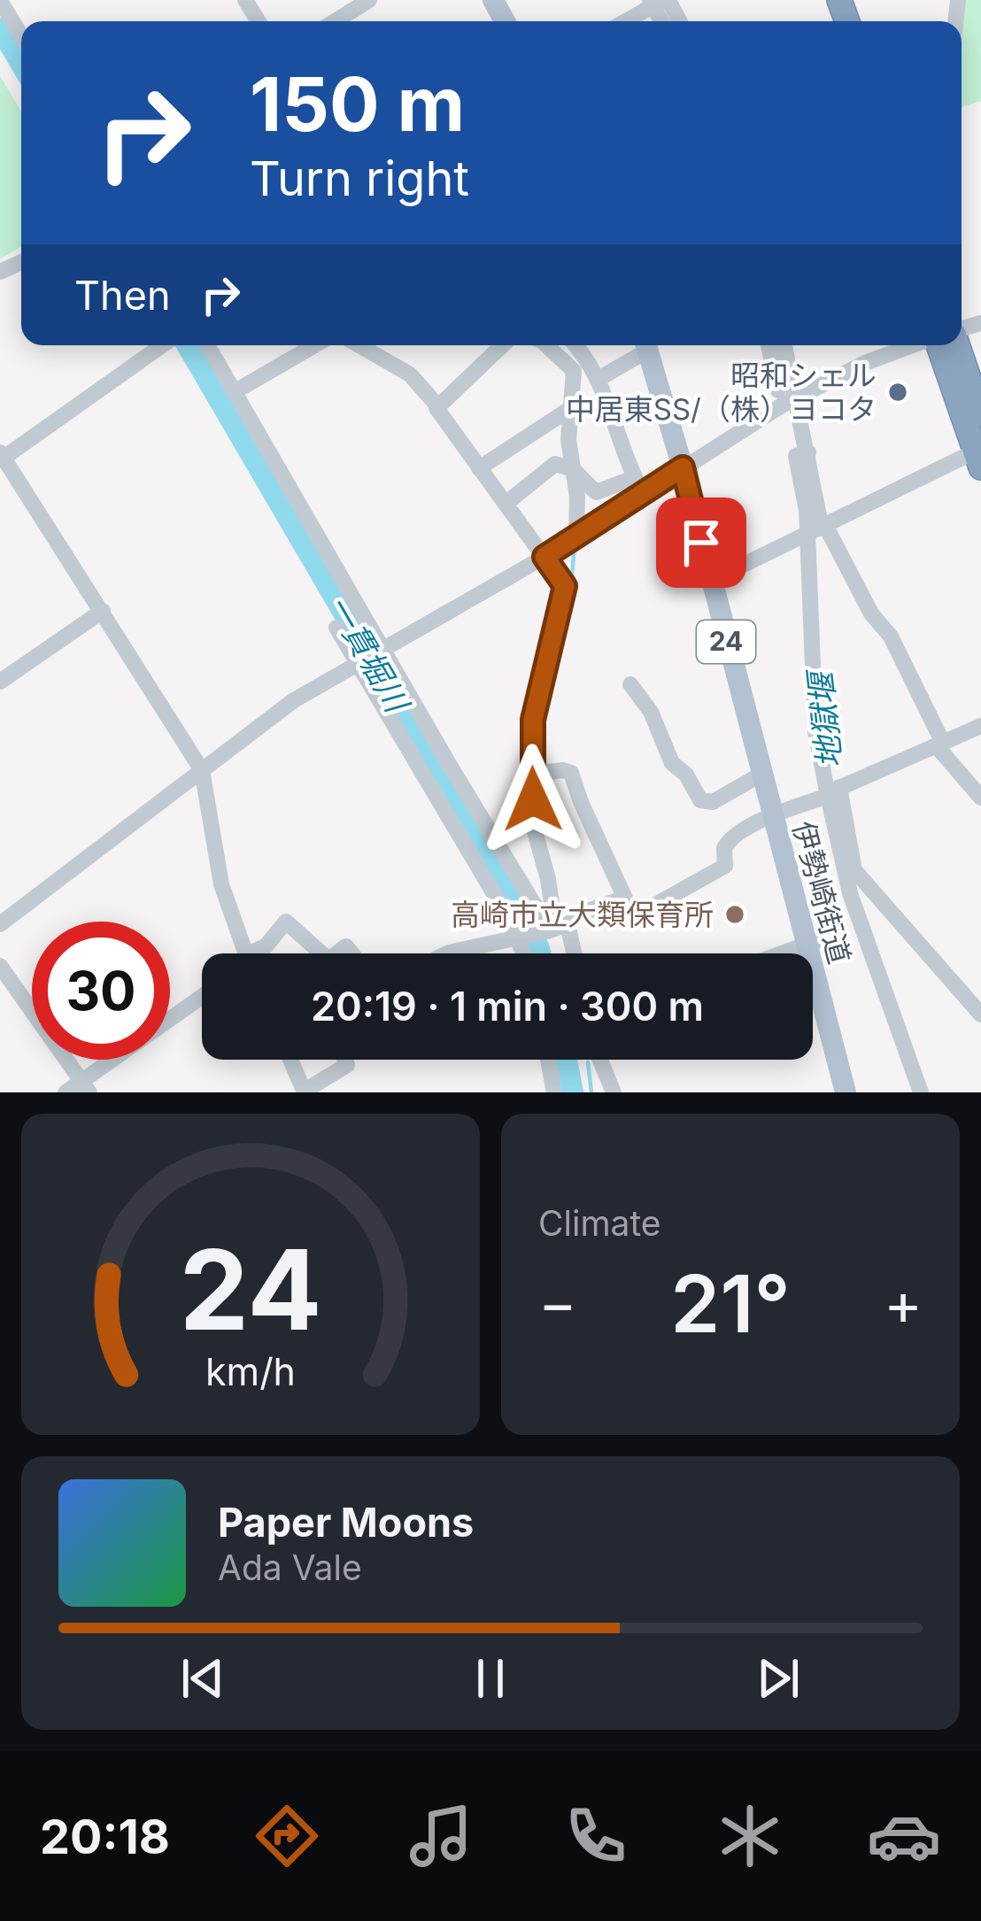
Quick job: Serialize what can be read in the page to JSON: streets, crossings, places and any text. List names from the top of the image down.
{
  "streets": {
    "main road": ["24", "伊勢崎街道"]
  },
  "water": ["一貫堀川", "地獄堰"],
  "places": ["昭和シェル 中居東SS/（株）ヨコタ", "高崎市立大類保育所"],
  "page": {
    "turn": ["150 m", "Turn right"],
    "then": "Then",
    "limit": "30",
    "trip": "20:19 · 1 min · 300 m",
    "tile": "Climate",
    "heat": ["−", "21°", "+"],
    "song": ["Paper Moons", "Ada Vale"],
    "tabs": "20:18",
    "gauge": ["24", "km/h"]
  }
}
